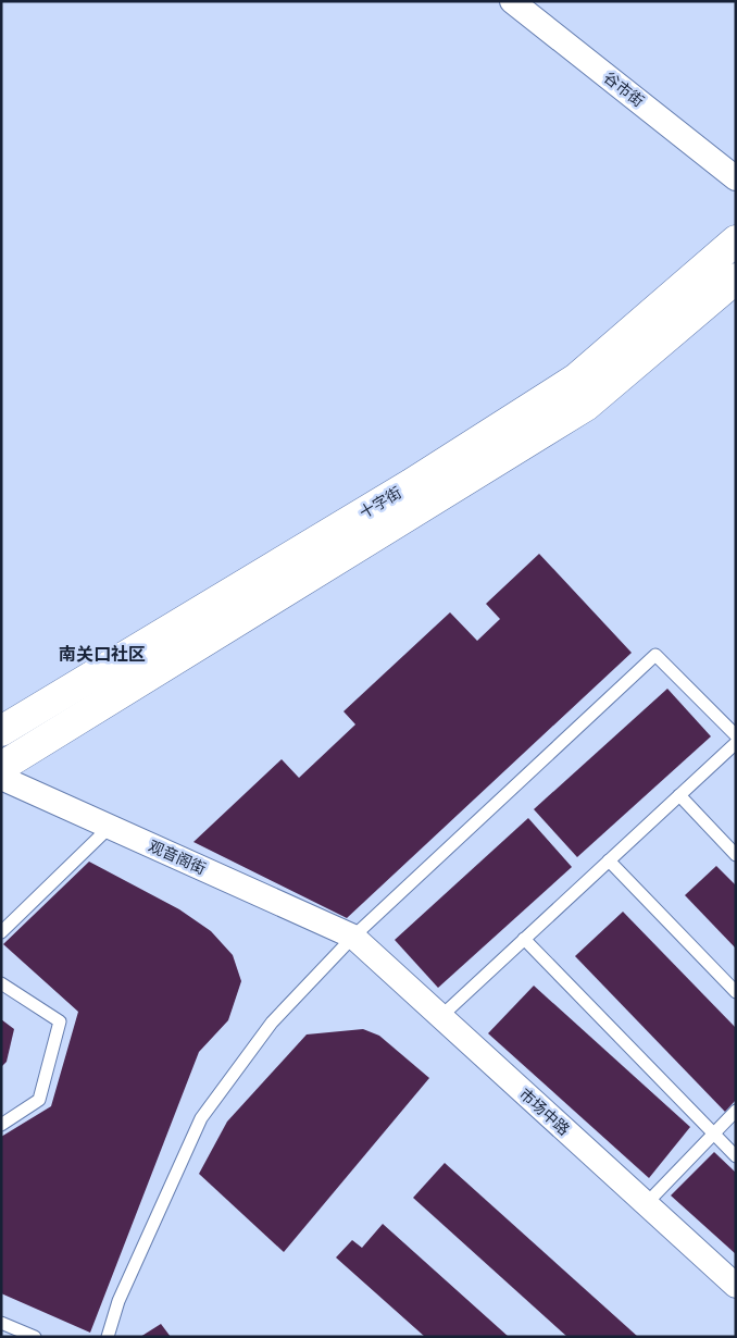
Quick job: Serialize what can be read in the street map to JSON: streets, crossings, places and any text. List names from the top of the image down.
{
  "streets": {
    "main road": ["十字街"],
    "street": ["谷市街", "观音阁街", "市场中路"]
  },
  "crossings": [
    ["观音阁街", "市场中路"]
  ],
  "districts": ["南关口社区"]
}
